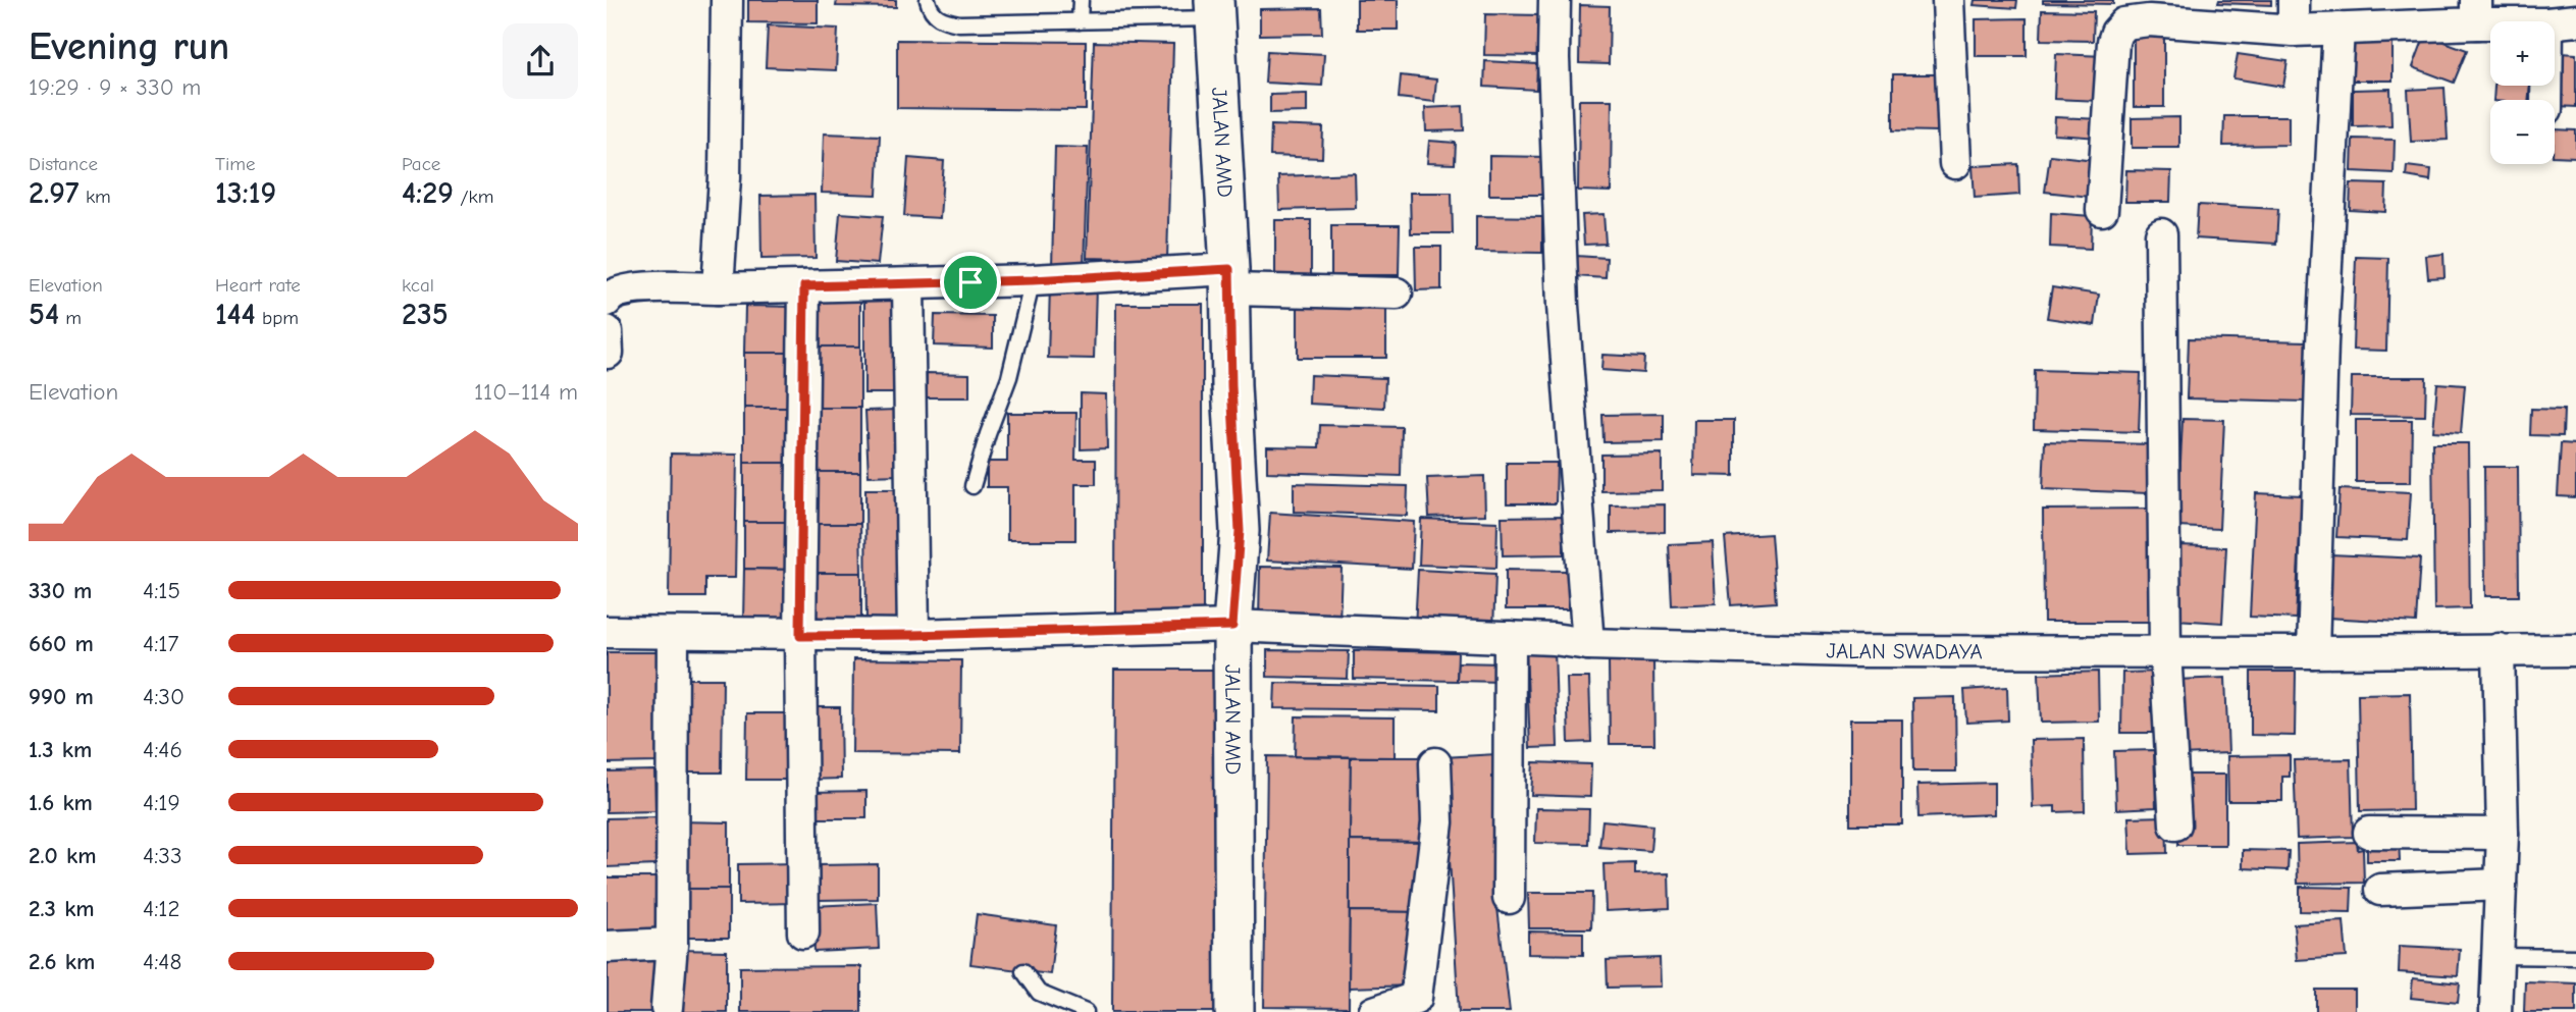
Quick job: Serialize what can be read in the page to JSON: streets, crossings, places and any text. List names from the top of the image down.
{
  "streets": {
    "street": ["JALAN AMD", "JALAN SWADAYA"]
  },
  "crossings": [
    ["JALAN AMD", "JALAN SWADAYA"]
  ],
  "page": {
    "heading": ["Evening run", "19:29 · 9 × 330 m"],
    "map_buttons": ["+", "−"],
    "stats": [
      ["Distance", "2.97 km"],
      ["Time", "13:19"],
      ["Pace", "4:29 /km"],
      ["Elevation", "54 m"],
      ["Heart rate", "144 bpm"],
      ["kcal", "235"]
    ],
    "chart": ["Elevation", "110–114 m"],
    "list": [
      {
        "name": "330 m",
        "note": "4:15"
      },
      {
        "name": "660 m",
        "note": "4:17"
      },
      {
        "name": "990 m",
        "note": "4:30"
      },
      {
        "name": "1.3 km",
        "note": "4:46"
      },
      {
        "name": "1.6 km",
        "note": "4:19"
      },
      {
        "name": "2.0 km",
        "note": "4:33"
      },
      {
        "name": "2.3 km",
        "note": "4:12"
      },
      {
        "name": "2.6 km",
        "note": "4:48"
      }
    ]
  }
}
